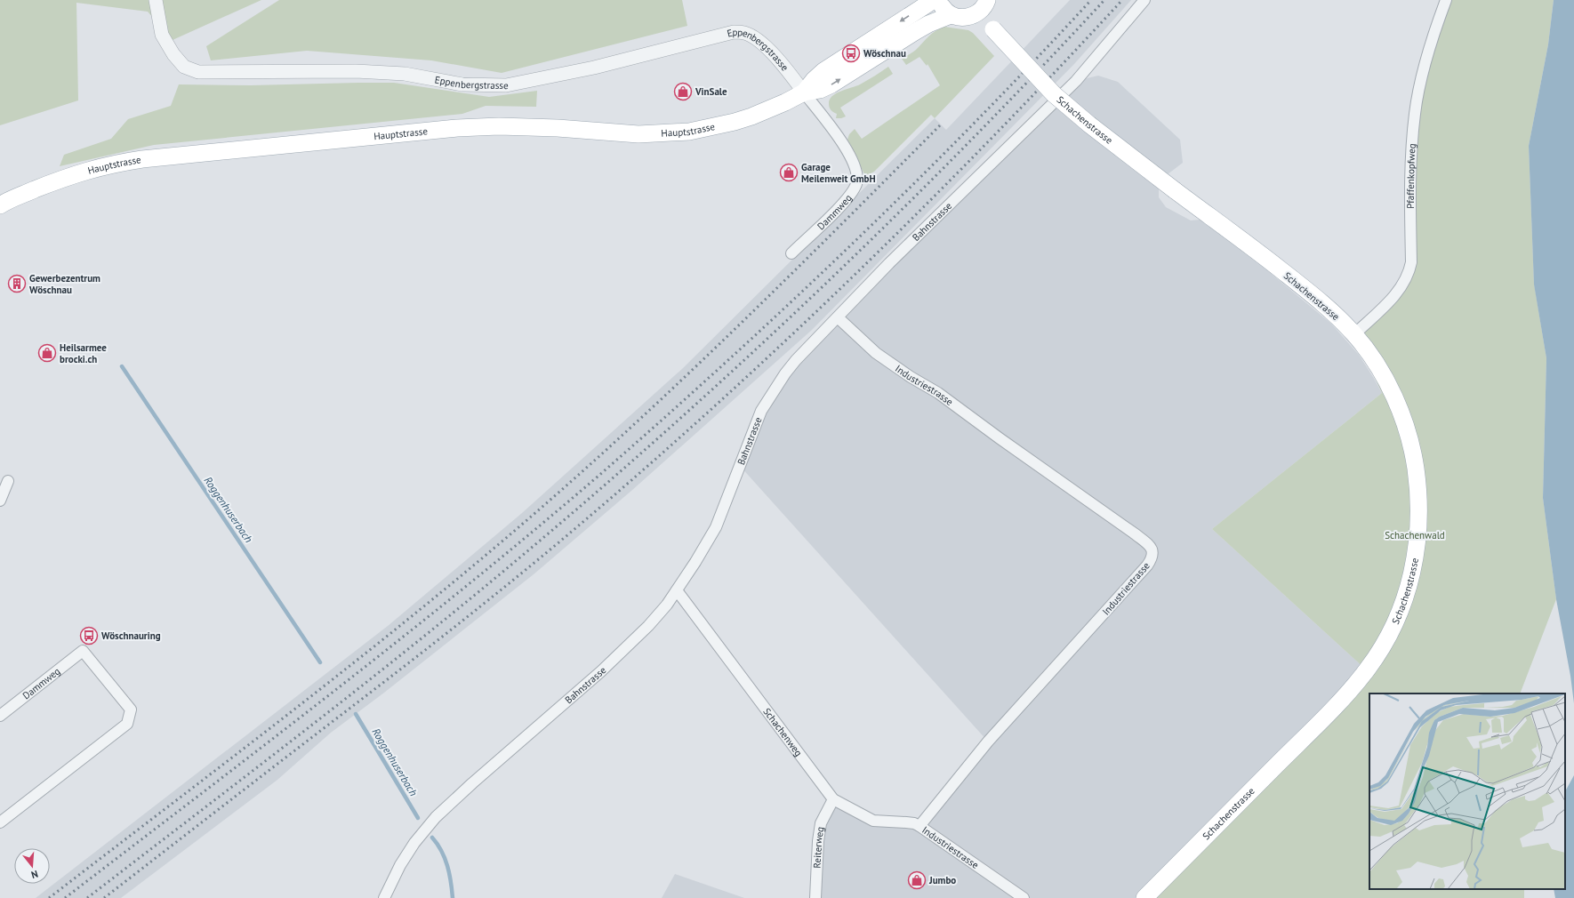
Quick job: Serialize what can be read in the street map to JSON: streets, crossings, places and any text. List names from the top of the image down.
{
  "streets": {
    "main road": ["Schachenstrasse", "Hauptstrasse"],
    "street": [
      "Eppenbergstrasse",
      "Pfaffenkopfweg",
      "Dammweg",
      "Bahnstrasse",
      "Industriestrasse",
      "Schachenweg",
      "Reiterweg"
    ]
  },
  "crossings": [
    ["Eppenbergstrasse", "Hauptstrasse"],
    ["Eppenbergstrasse", "Dammweg"],
    ["Schachenstrasse", "Pfaffenkopfweg"],
    ["Hauptstrasse", "Dammweg"],
    ["Bahnstrasse", "Industriestrasse"],
    ["Bahnstrasse", "Schachenweg"],
    ["Industriestrasse", "Schachenweg"],
    ["Schachenweg", "Reiterweg"]
  ],
  "water": ["Roggenhuserbach"],
  "parks": ["Schachenwald"],
  "places": {
    "bus stop": ["Wöschnau", "Wöschnauring"],
    "shop": [
      "VinSale",
      "Garage Meilenweit GmbH",
      "Heilsarmee brocki.ch",
      "Jumbo"
    ],
    "building": ["Gewerbezentrum Wöschnau"]
  },
  "north": "bottom"
}
